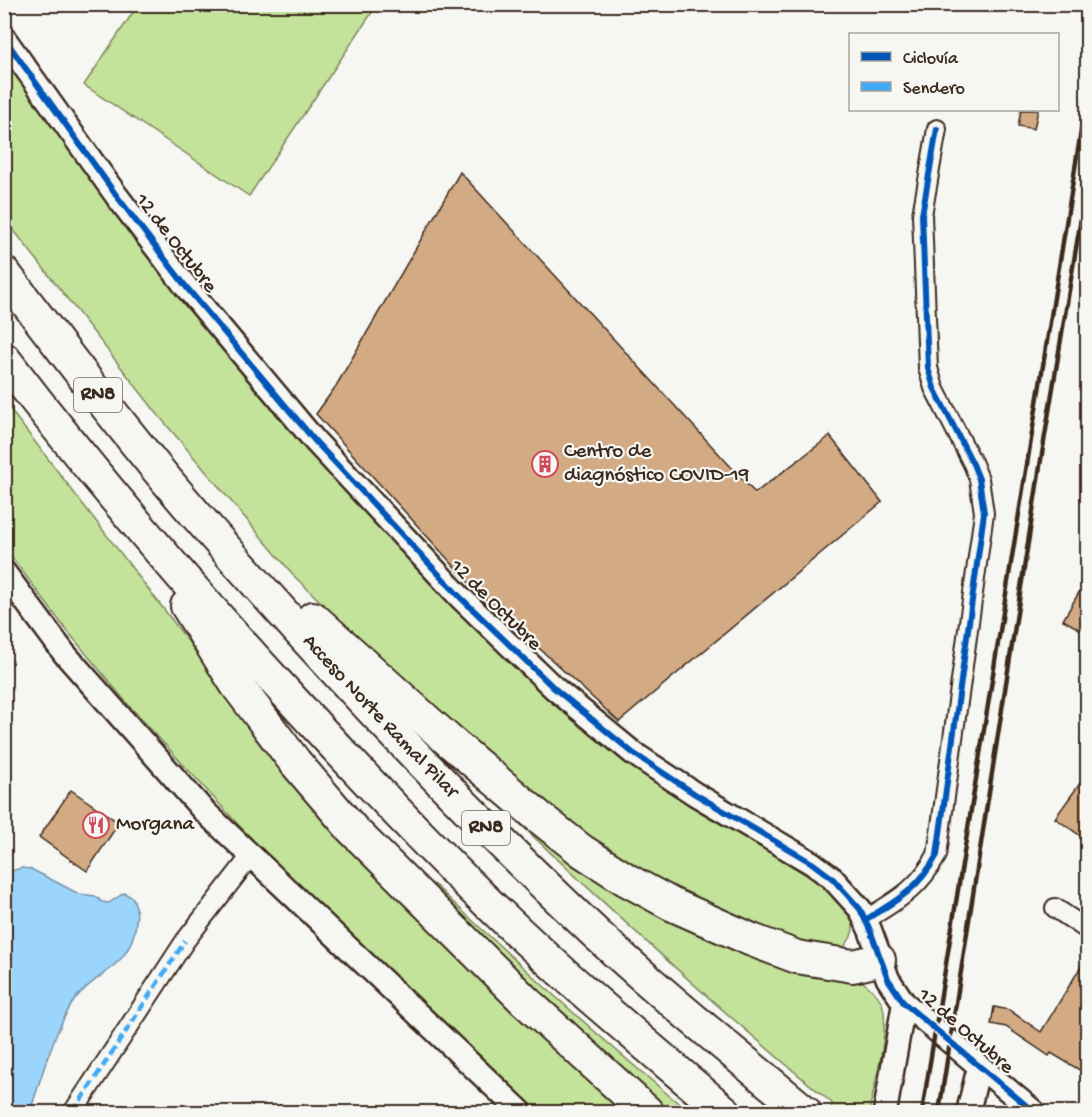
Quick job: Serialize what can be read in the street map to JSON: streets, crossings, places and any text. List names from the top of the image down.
{
  "streets": {
    "highway": ["RN8", "Acceso Norte Ramal Pilar"],
    "street": ["12 de Octubre"]
  },
  "places": {
    "building": ["Centro de diagnóstico COVID-19"],
    "restaurant": ["Morgana"]
  },
  "legend": ["Ciclovía", "Sendero"]
}
